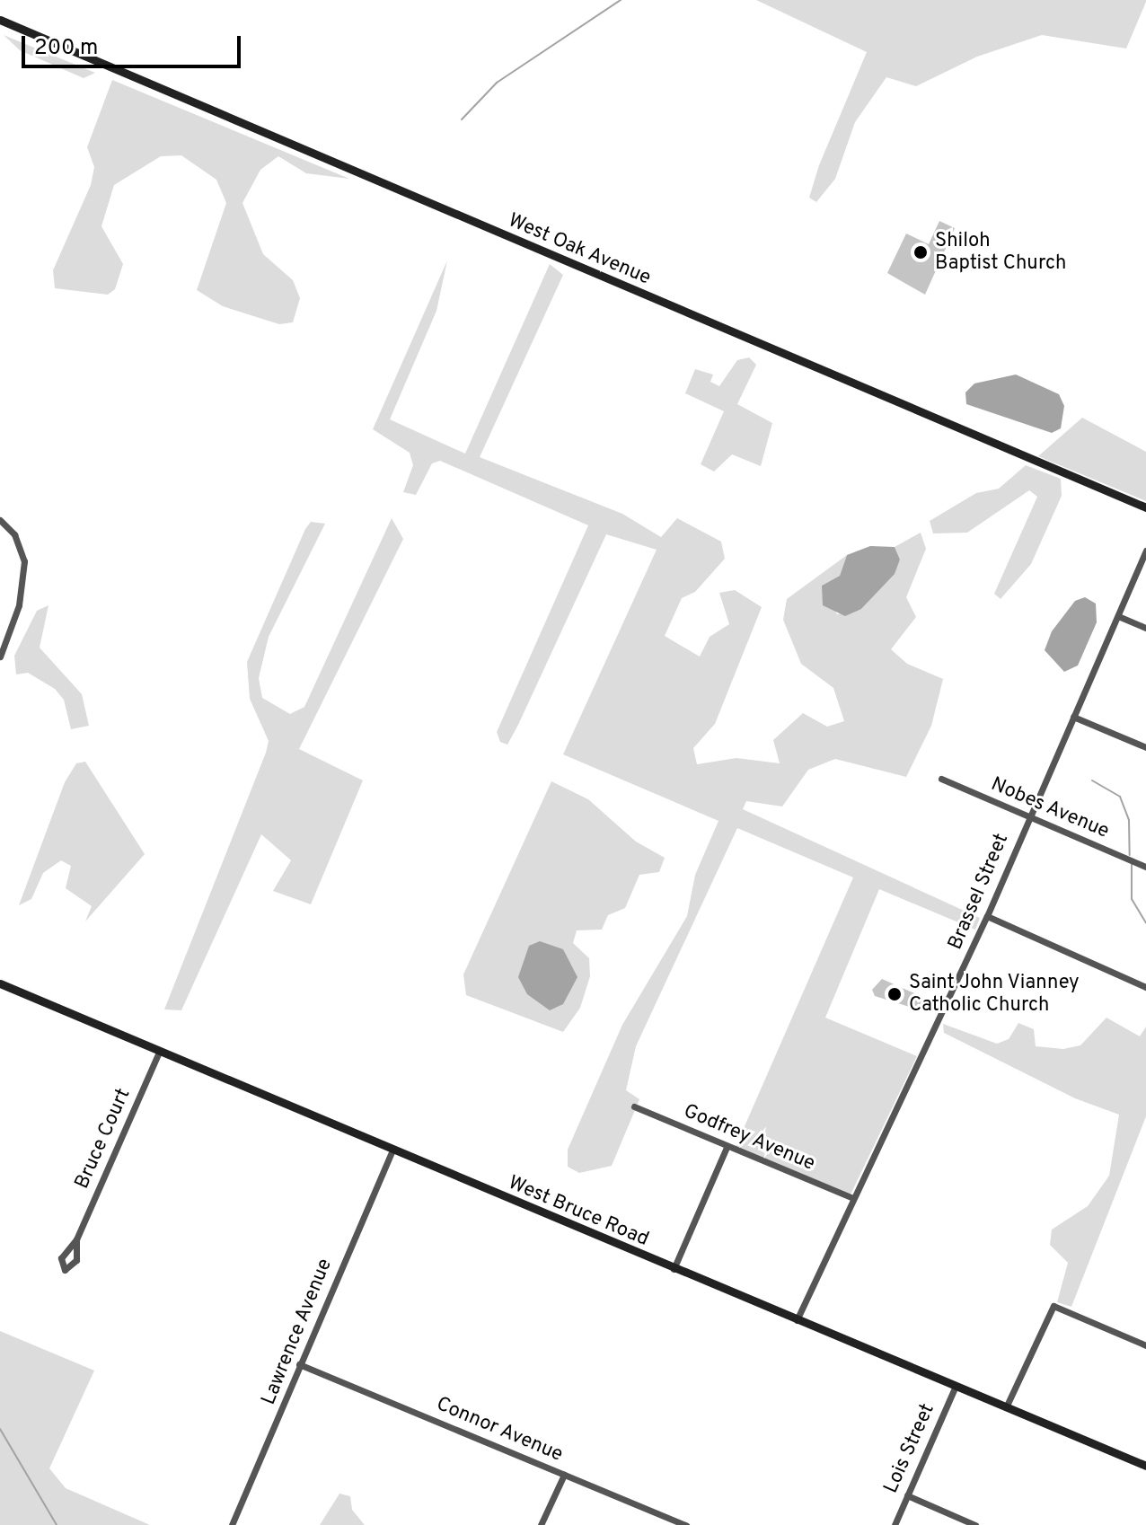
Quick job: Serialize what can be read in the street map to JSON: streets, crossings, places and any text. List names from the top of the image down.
{
  "streets": {
    "street": [
      "West Oak Avenue",
      "Nobes Avenue",
      "Brassel Street",
      "Godfrey Avenue",
      "Bruce Court",
      "West Bruce Road",
      "Lawrence Avenue",
      "Connor Avenue",
      "Lois Street"
    ]
  },
  "crossings": [
    ["Nobes Avenue", "Brassel Street"],
    ["Brassel Street", "Godfrey Avenue"],
    ["Brassel Street", "West Bruce Road"],
    ["Bruce Court", "West Bruce Road"],
    ["West Bruce Road", "Lawrence Avenue"],
    ["West Bruce Road", "Lois Street"],
    ["Lawrence Avenue", "Connor Avenue"]
  ],
  "places": ["Shiloh Baptist Church", "Saint John Vianney Catholic Church"],
  "scale_bar": "200 m"
}
